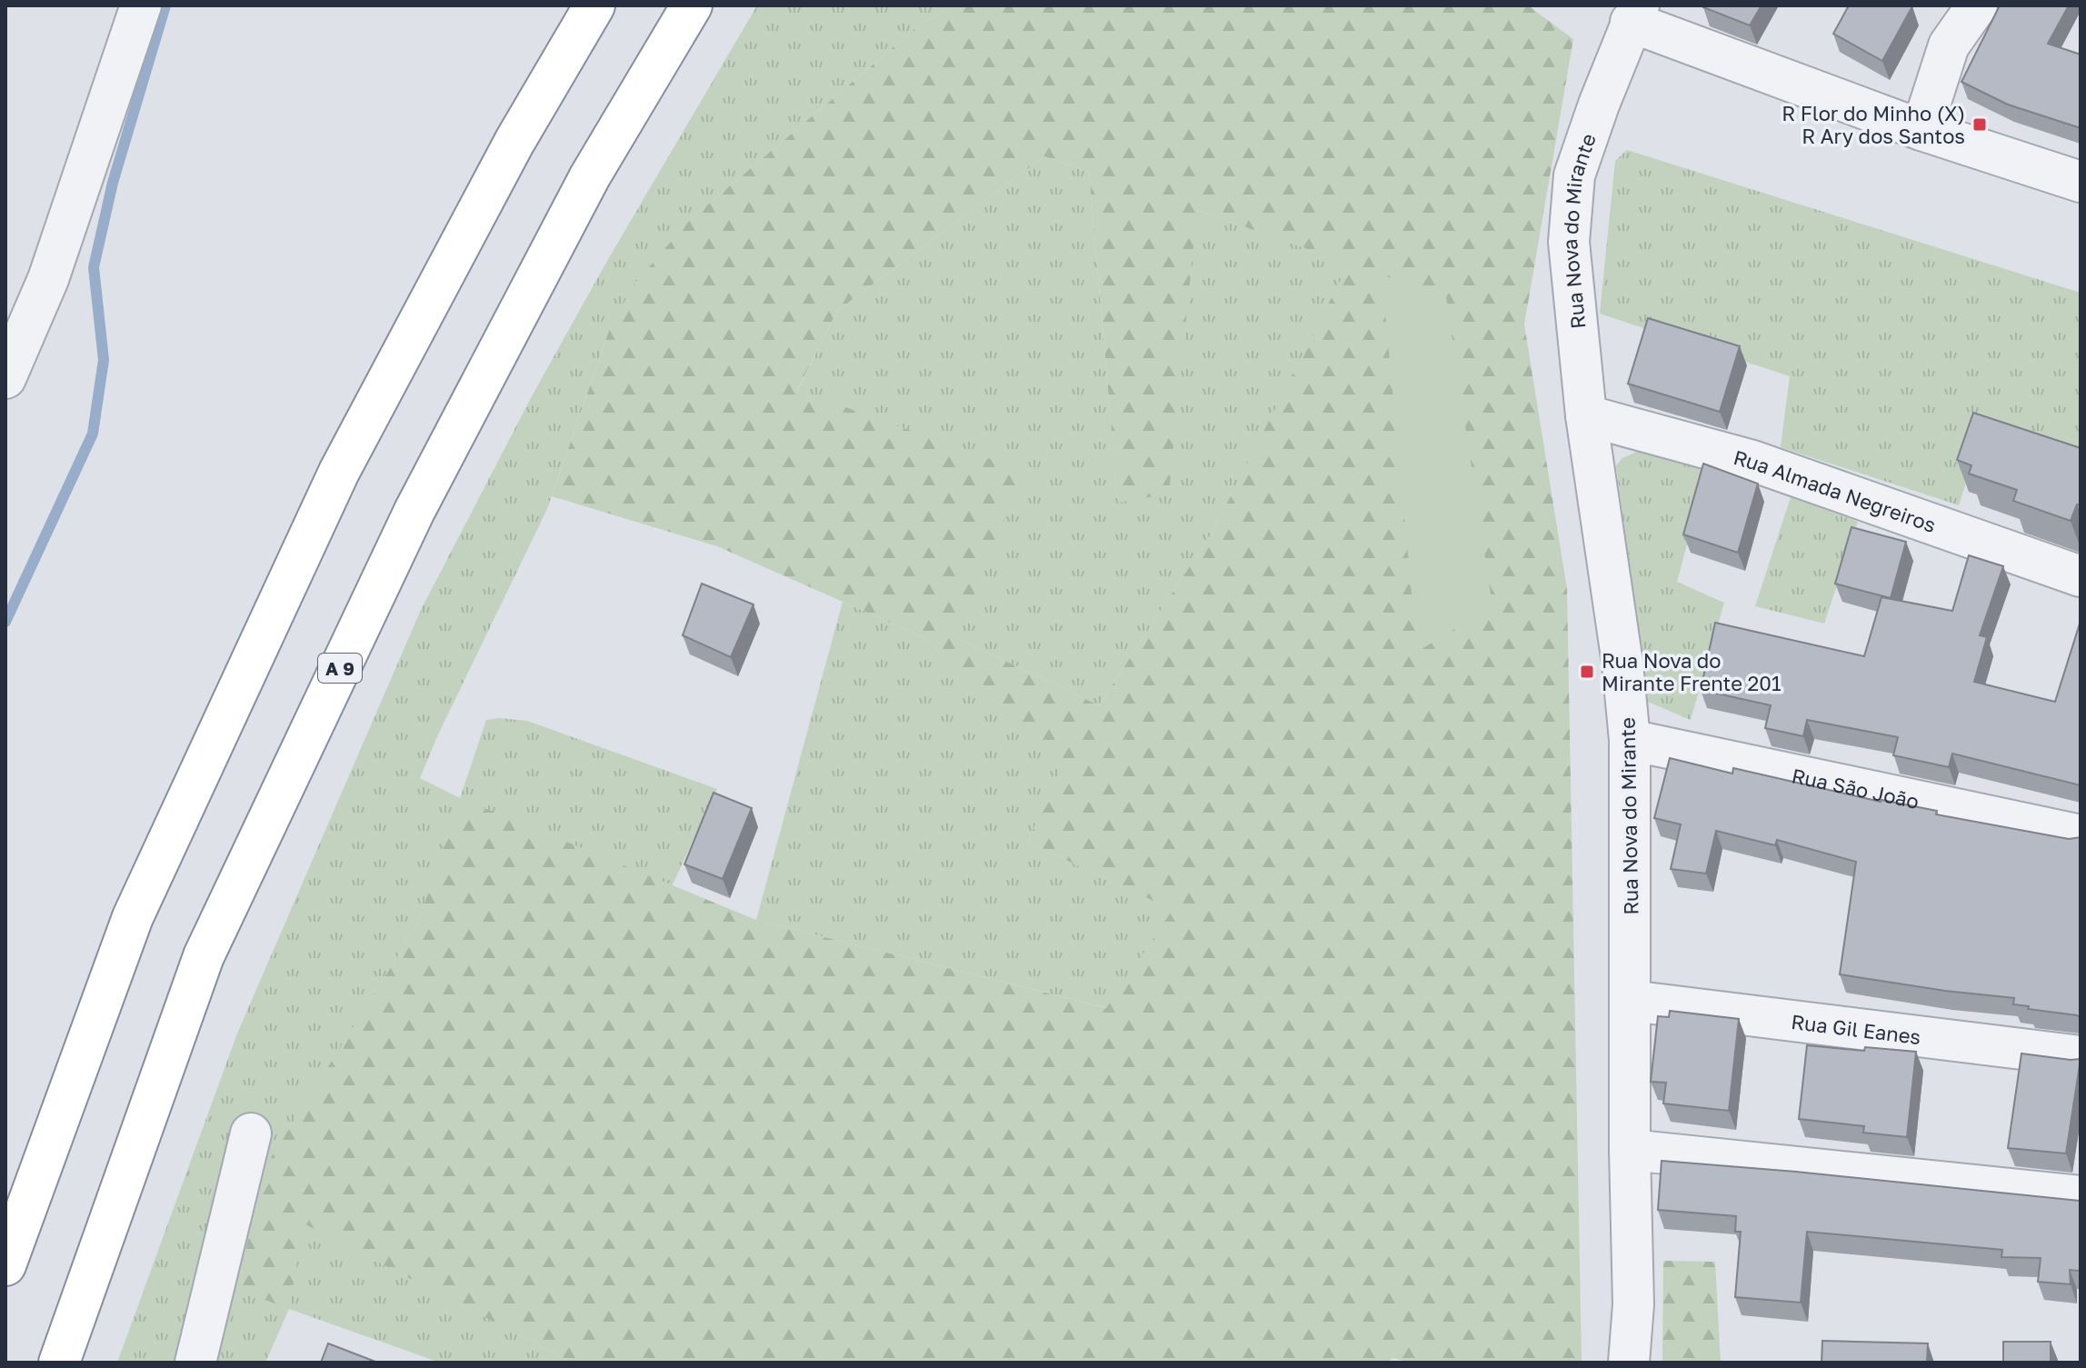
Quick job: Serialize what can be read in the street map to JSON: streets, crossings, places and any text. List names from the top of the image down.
{
  "streets": {
    "highway": ["A 9"],
    "street": [
      "Rua Nova do Mirante",
      "Rua Almada Negreiros",
      "Rua São João",
      "Rua Gil Eanes"
    ]
  },
  "crossings": [
    ["Rua Nova do Mirante", "Rua Almada Negreiros"],
    ["Rua Nova do Mirante", "Rua São João"],
    ["Rua Nova do Mirante", "Rua Gil Eanes"]
  ],
  "places": {
    "transit": ["R Flor do Minho (X) R Ary dos Santos", "Rua Nova do Mirante Frente 201"]
  }
}
